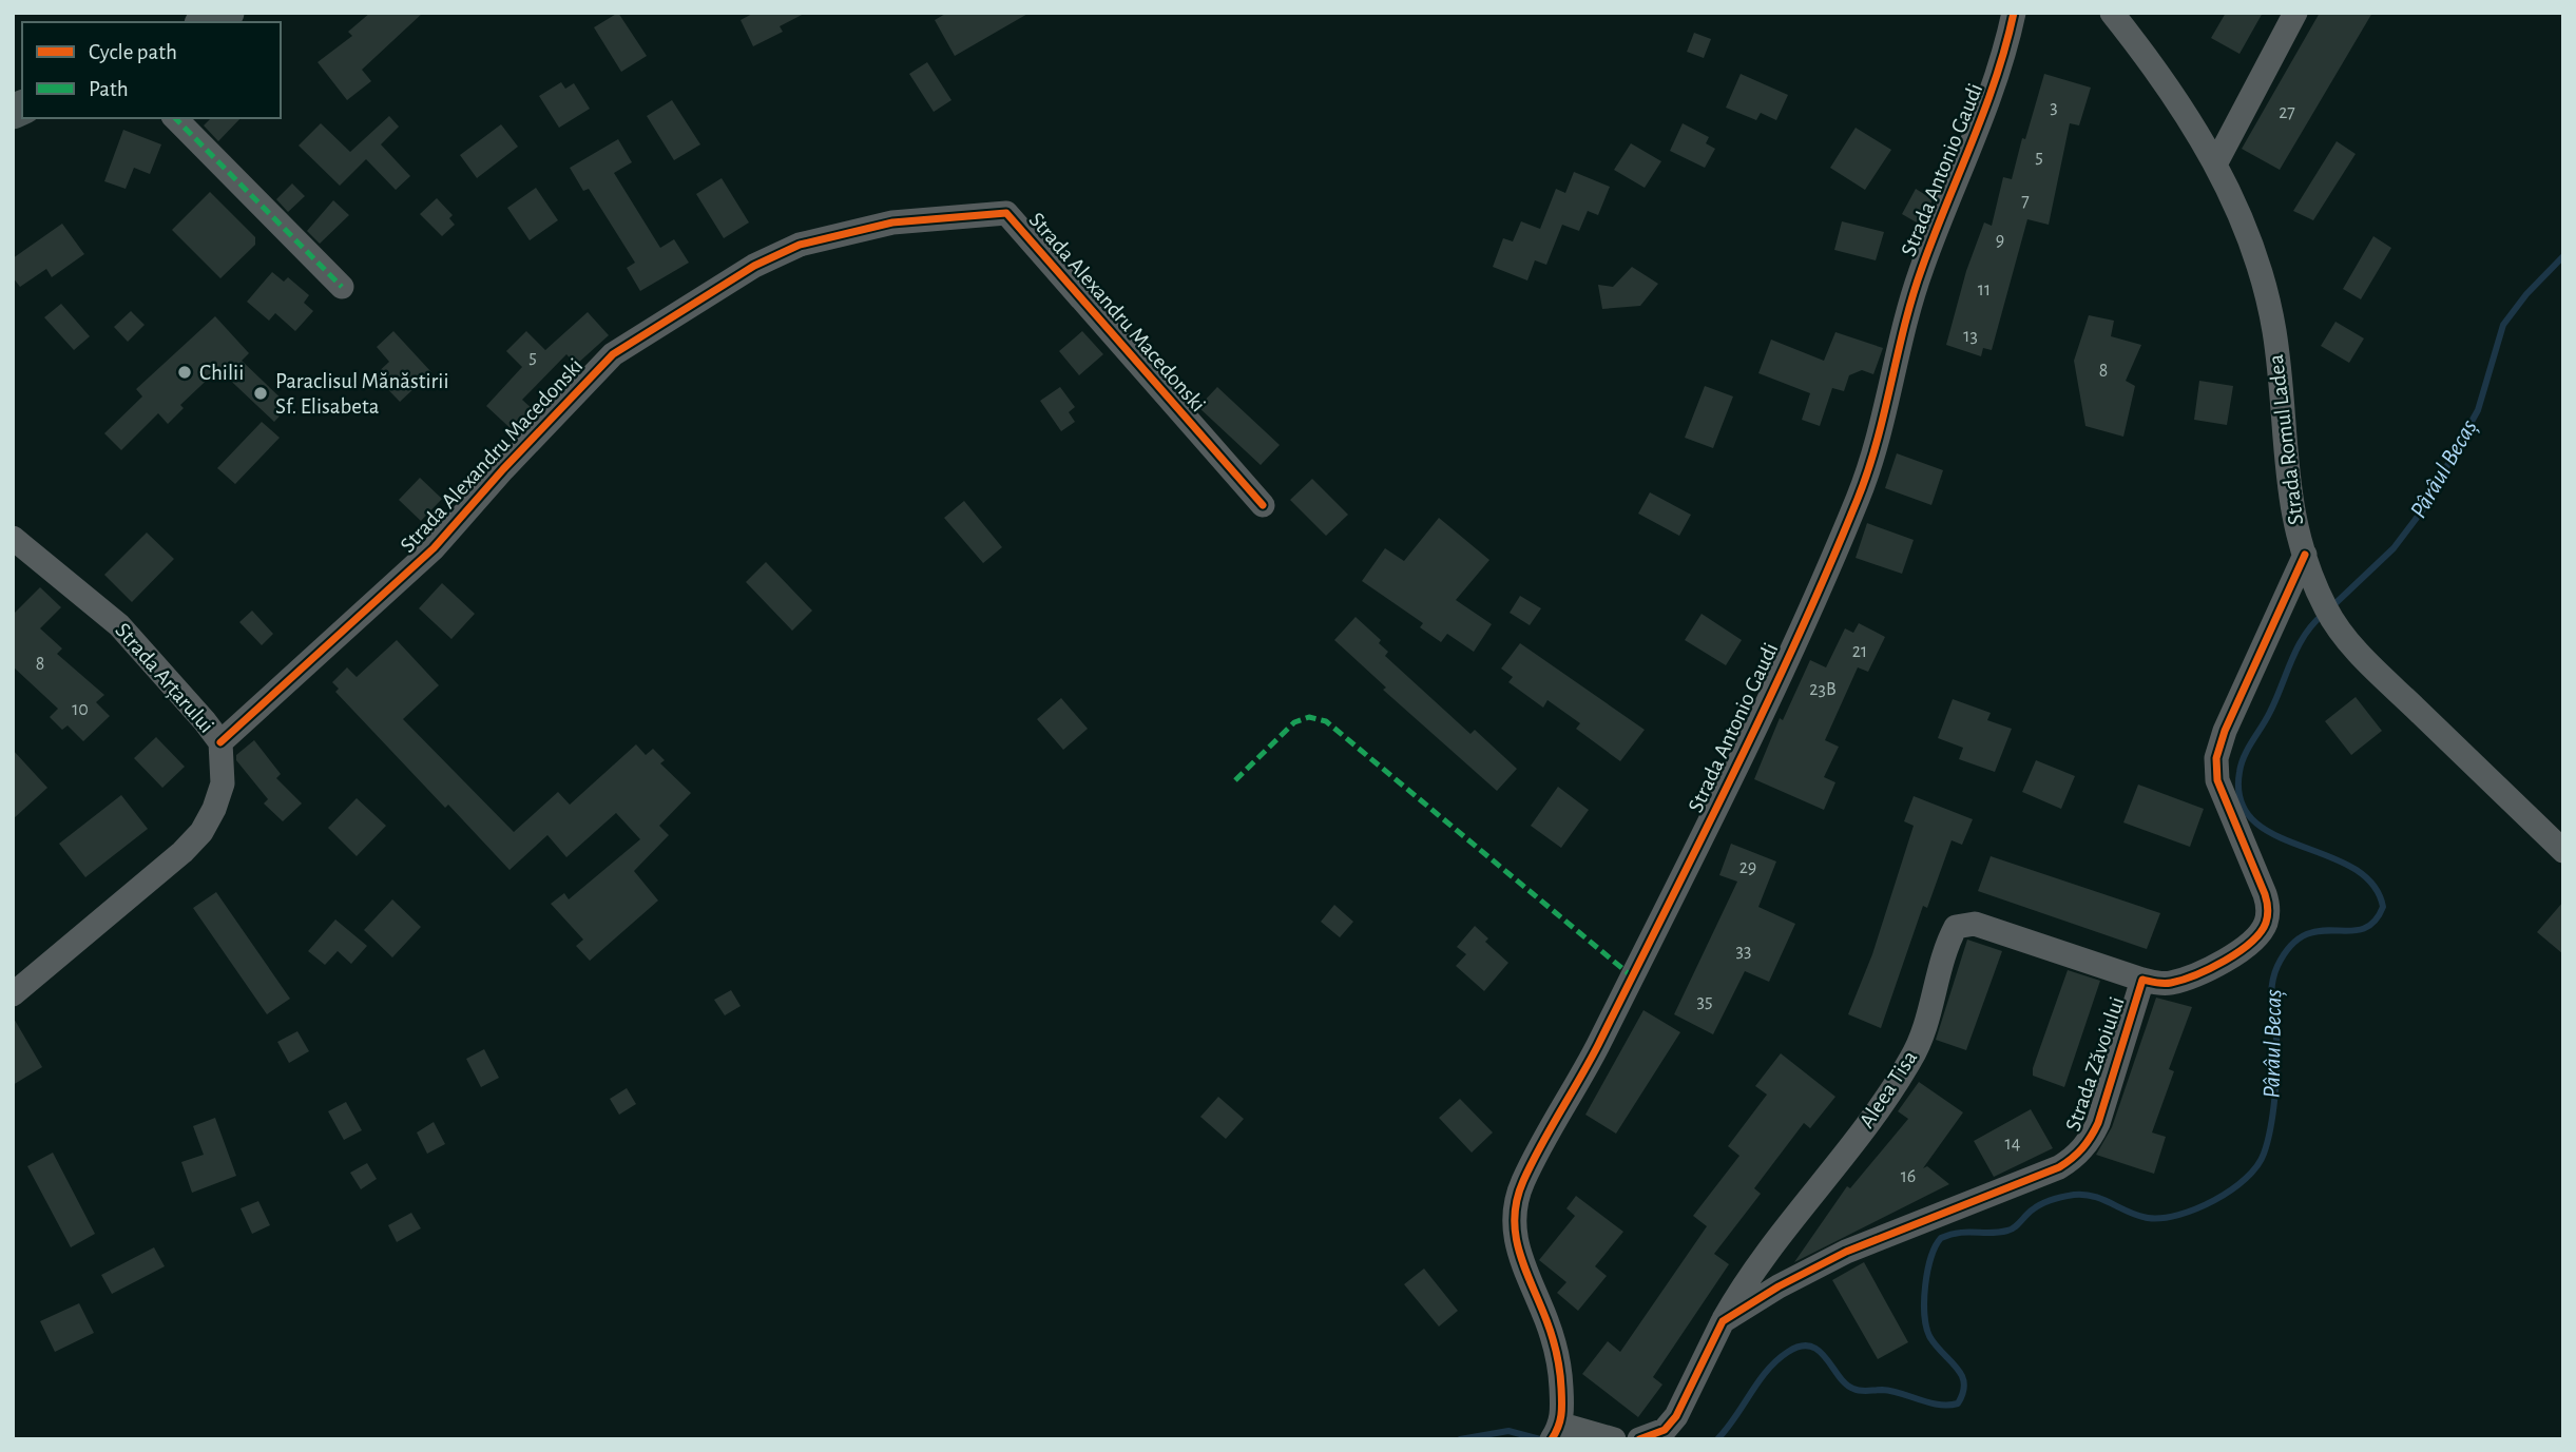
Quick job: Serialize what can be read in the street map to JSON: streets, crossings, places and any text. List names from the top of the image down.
{
  "streets": {
    "street": [
      "Strada Antonio Gaudi",
      "Strada Alexandru Macedonski",
      "Strada Romul Ladea",
      "Strada Arțarului",
      "Strada Zăvoiului",
      "Aleea Tisa"
    ]
  },
  "crossings": [
    ["Strada Alexandru Macedonski", "Strada Arțarului"],
    ["Strada Romul Ladea", "Strada Zăvoiului"],
    ["Strada Zăvoiului", "Aleea Tisa"]
  ],
  "water": ["Pârâul Becaș"],
  "places": ["Chilii", "Paraclisul Mănăstirii Sf. Elisabeta"],
  "house_numbers": [
    "3",
    "27",
    "5",
    "7",
    "9",
    "11",
    "13",
    "5",
    "8",
    "21",
    "8",
    "23B",
    "10",
    "29",
    "33",
    "35",
    "14",
    "16"
  ],
  "legend": ["Cycle path", "Path"]
}
